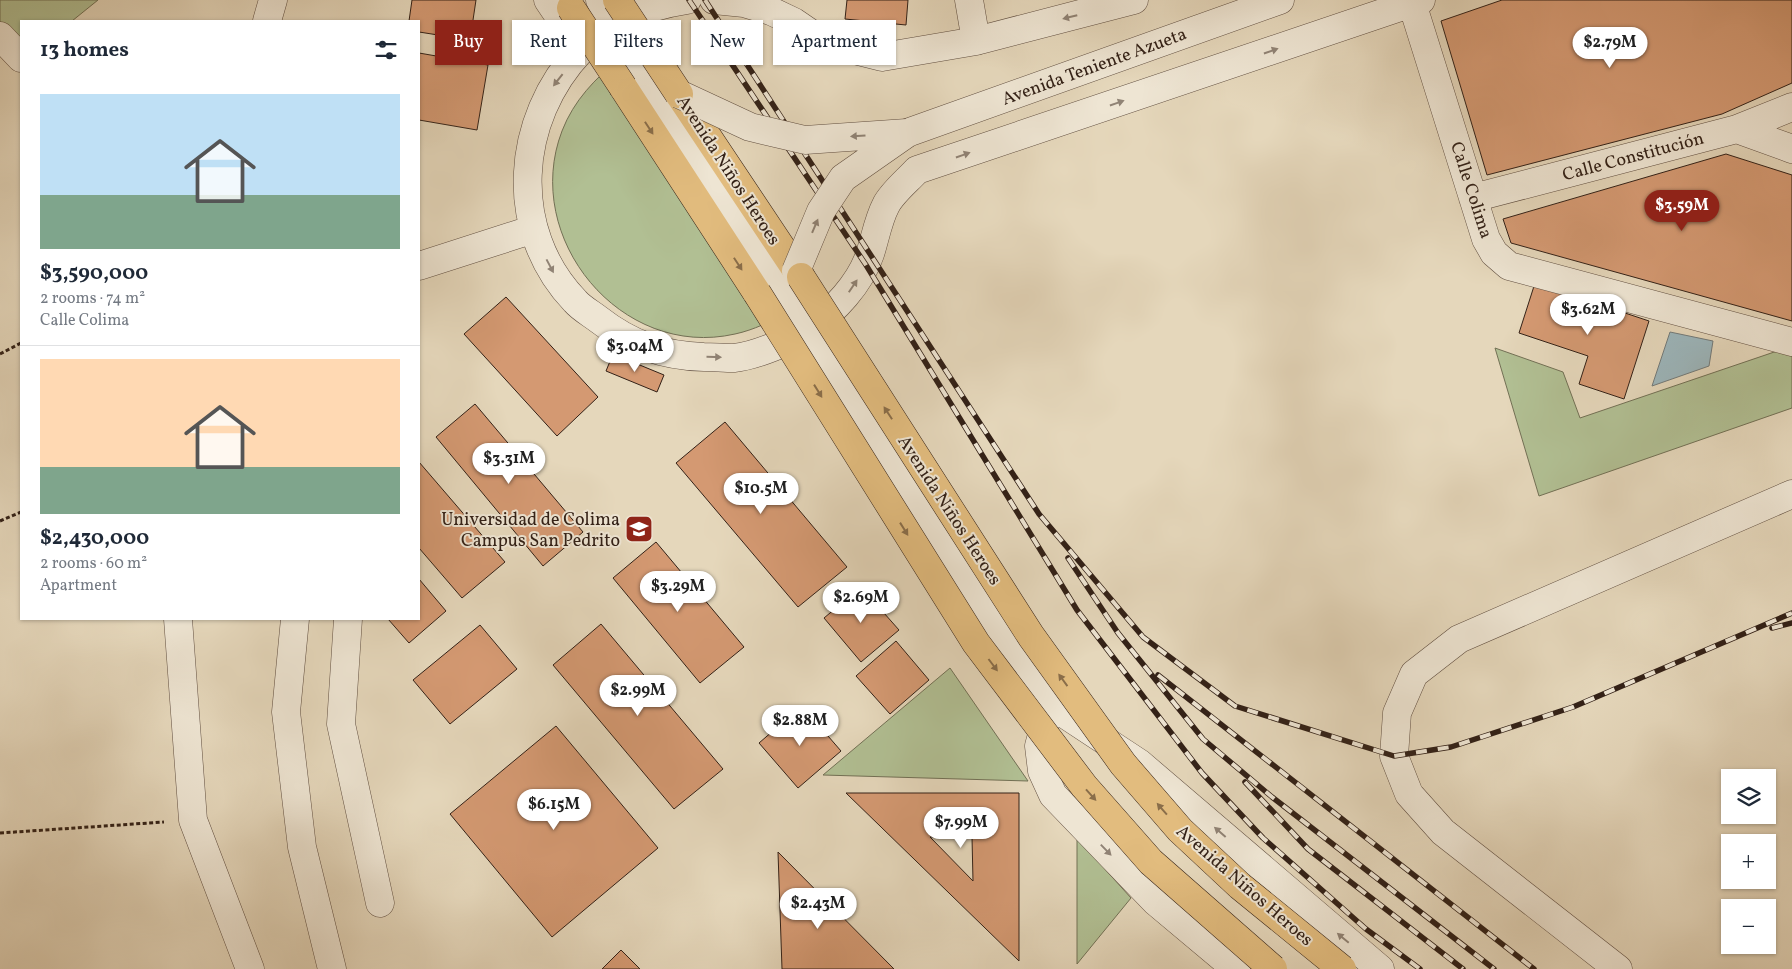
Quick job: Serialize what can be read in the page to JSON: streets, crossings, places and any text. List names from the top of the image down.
{
  "streets": {
    "main road": ["Avenida Niños Heroes"],
    "street": ["Avenida Teniente Azueta", "Calle Constitución", "Calle Colima"]
  },
  "crossings": [
    ["Avenida Teniente Azueta", "Avenida Niños Heroes"],
    ["Calle Constitución", "Calle Colima"]
  ],
  "places": {
    "school or university": ["Universidad de Colima Campus San Pedrito"]
  },
  "page": {
    "chip": [
      "Buy",
      "Rent",
      "Filters",
      "New",
      "Apartment"
    ],
    "heading": "13 homes",
    "price": [
      "$2.79M",
      "$3.59M",
      "$3.62M",
      "$3.04M",
      "$3.31M",
      "$10.5M",
      "$3.29M",
      "$2.69M",
      "$2.99M",
      "$2.88M",
      "$6.15M",
      "$7.99M",
      "$2.43M"
    ],
    "list": [
      {
        "name": "$3,590,000",
        "note": "2 rooms · 74 m² · Calle Colima"
      },
      {
        "name": "$2,430,000",
        "note": "2 rooms · 60 m² · Apartment"
      }
    ],
    "map_buttons": ["+", "−"]
  }
}
